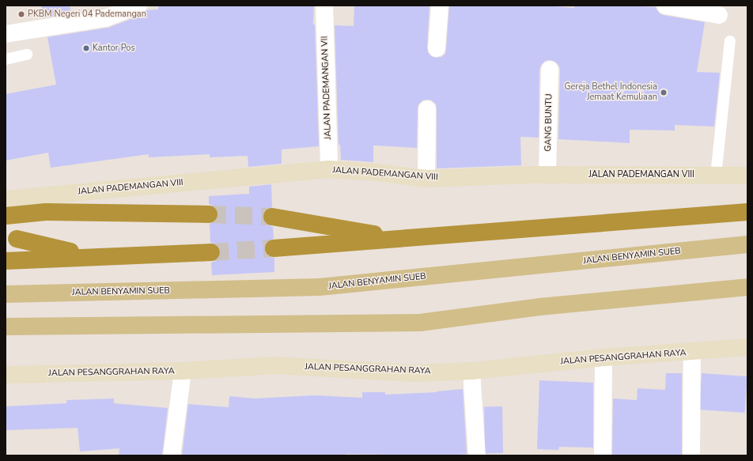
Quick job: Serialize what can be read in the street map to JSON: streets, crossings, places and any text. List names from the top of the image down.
{
  "streets": {
    "main road": ["JALAN PADEMANGAN VIII", "JALAN BENYAMIN SUEB", "JALAN PESANGGRAHAN RAYA"],
    "street": ["JALAN PADEMANGAN VII", "GANG BUNTU"]
  },
  "crossings": [
    ["JALAN PADEMANGAN VII", "JALAN PADEMANGAN VIII"],
    ["GANG BUNTU", "JALAN PADEMANGAN VIII"]
  ],
  "places": ["PKBM Negeri 04 Pademangan", "Kantor Pos", "Gereja Bethel Indonesia Jemaat Kemuliaan"]
}
